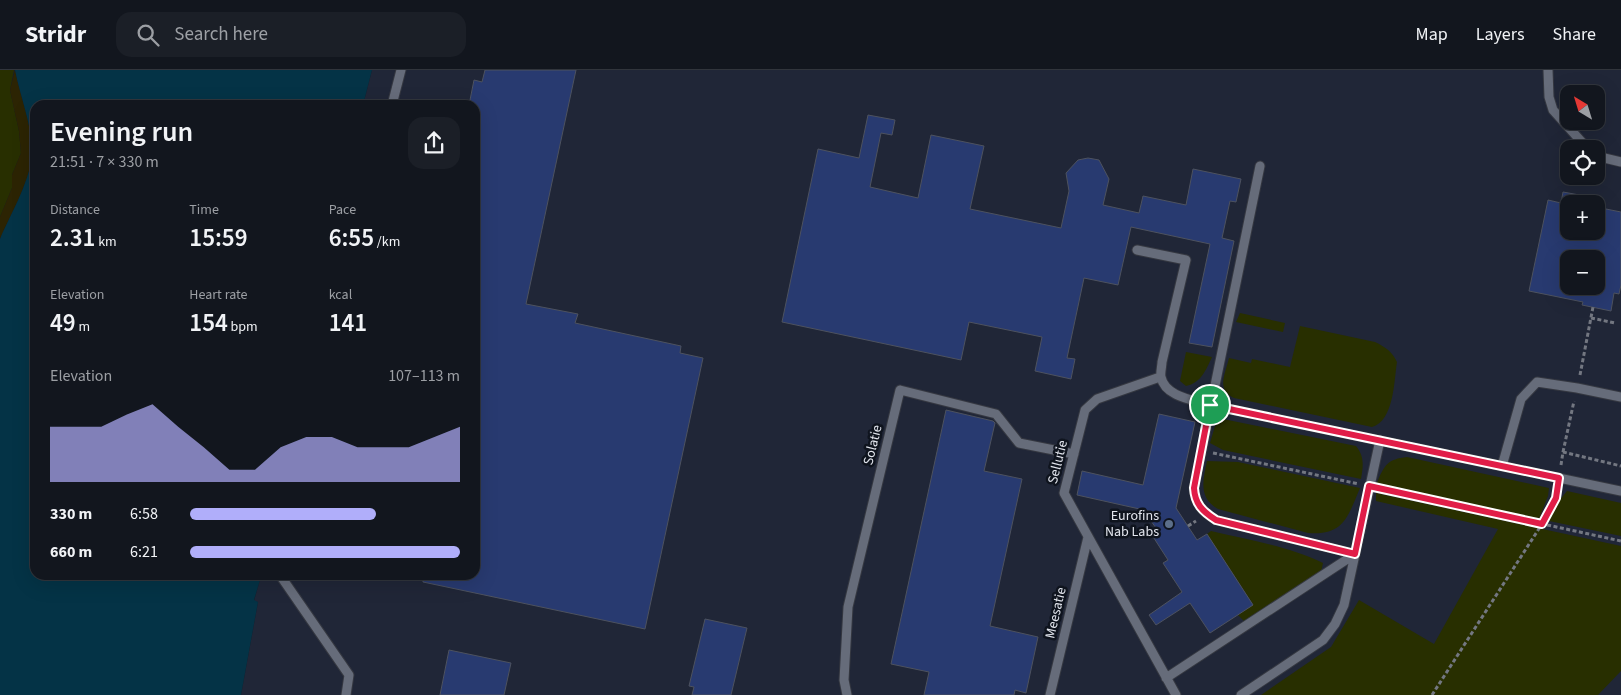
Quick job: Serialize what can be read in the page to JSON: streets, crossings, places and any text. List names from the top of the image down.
{
  "streets": {
    "lane": ["Solatie", "Sellutie", "Meesatie"]
  },
  "crossings": [
    ["Solatie", "Sellutie"],
    ["Sellutie", "Meesatie"]
  ],
  "places": ["Eurofins Nab Labs"],
  "north": "top left",
  "page": {
    "header": "Stridr",
    "search": "Search here",
    "nav": ["Map", "Layers", "Share"],
    "map_buttons": ["+", "−"],
    "heading": ["Evening run", "21:51 · 7 × 330 m"],
    "stats": [
      ["Distance", "2.31 km"],
      ["Time", "15:59"],
      ["Pace", "6:55 /km"],
      ["Elevation", "49 m"],
      ["Heart rate", "154 bpm"],
      ["kcal", "141"]
    ],
    "chart": ["Elevation", "107–113 m"],
    "list": [
      {
        "name": "330 m",
        "note": "6:58"
      },
      {
        "name": "660 m",
        "note": "6:21"
      }
    ]
  }
}
